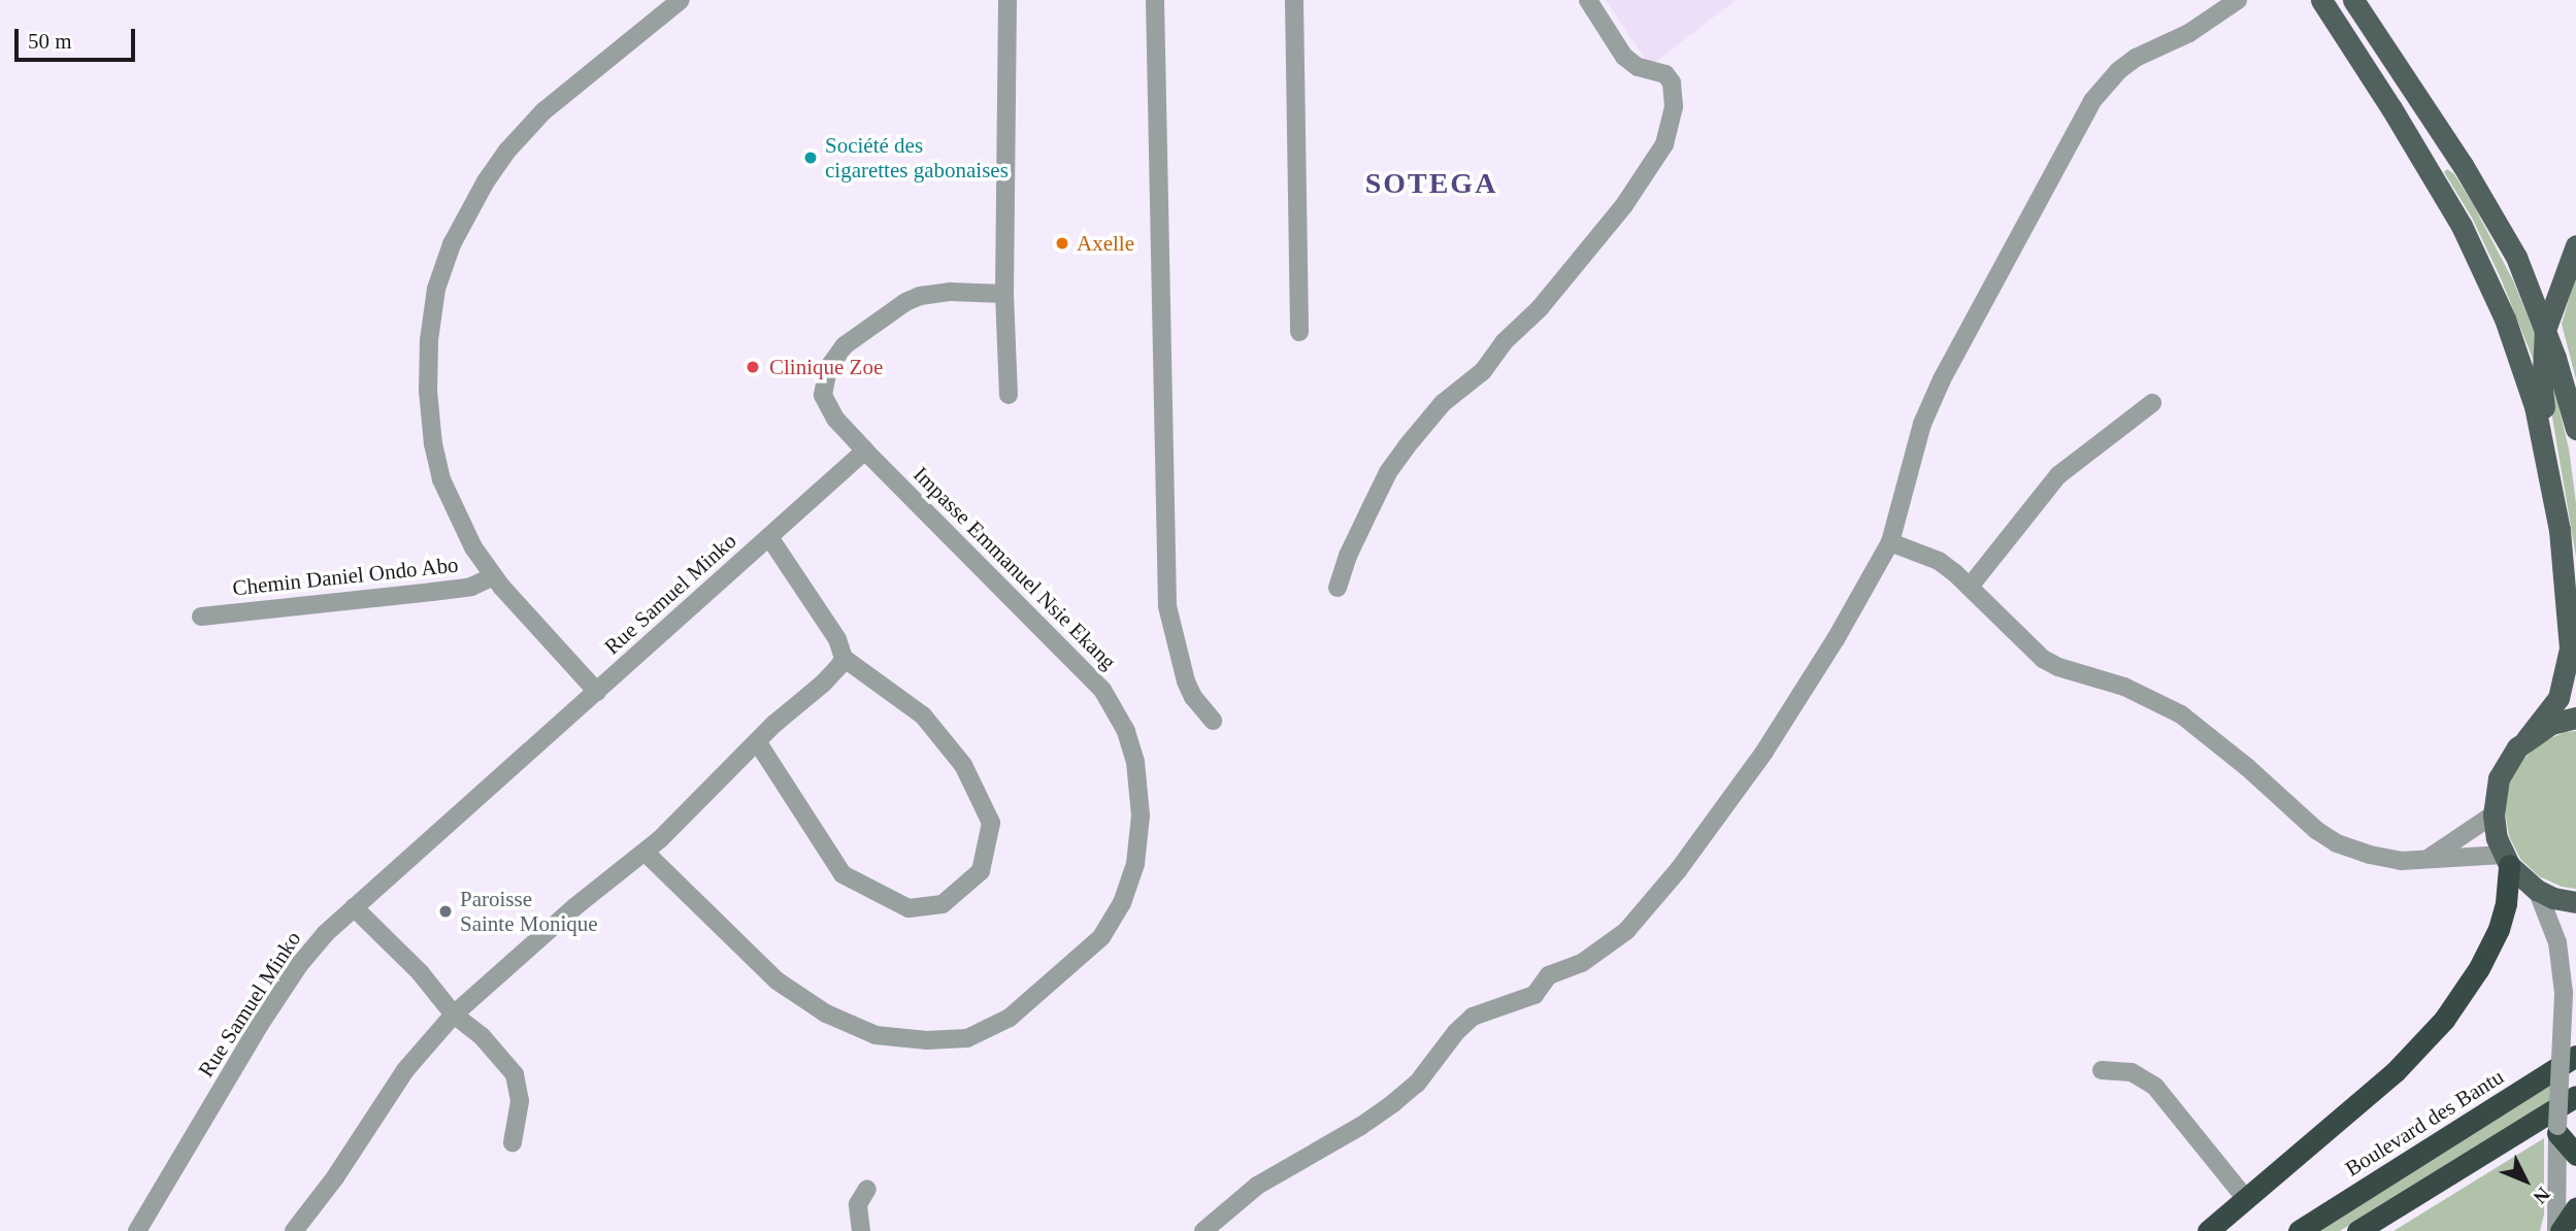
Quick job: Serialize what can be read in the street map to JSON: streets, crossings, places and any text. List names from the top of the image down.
{
  "streets": {
    "highway": ["Boulevard des Bantu"],
    "street": ["Impasse Emmanuel Nsie Ekang", "Chemin Daniel Ondo Abo", "Rue Samuel Minko"]
  },
  "crossings": [
    ["Impasse Emmanuel Nsie Ekang", "Rue Samuel Minko"]
  ],
  "districts": ["SOTEGA"],
  "places": [
    "Société des cigarettes gabonaises",
    "Axelle",
    "Clinique Zoe",
    "Paroisse Sainte Monique"
  ],
  "scale_bar": "50 m",
  "north": "bottom right"
}
